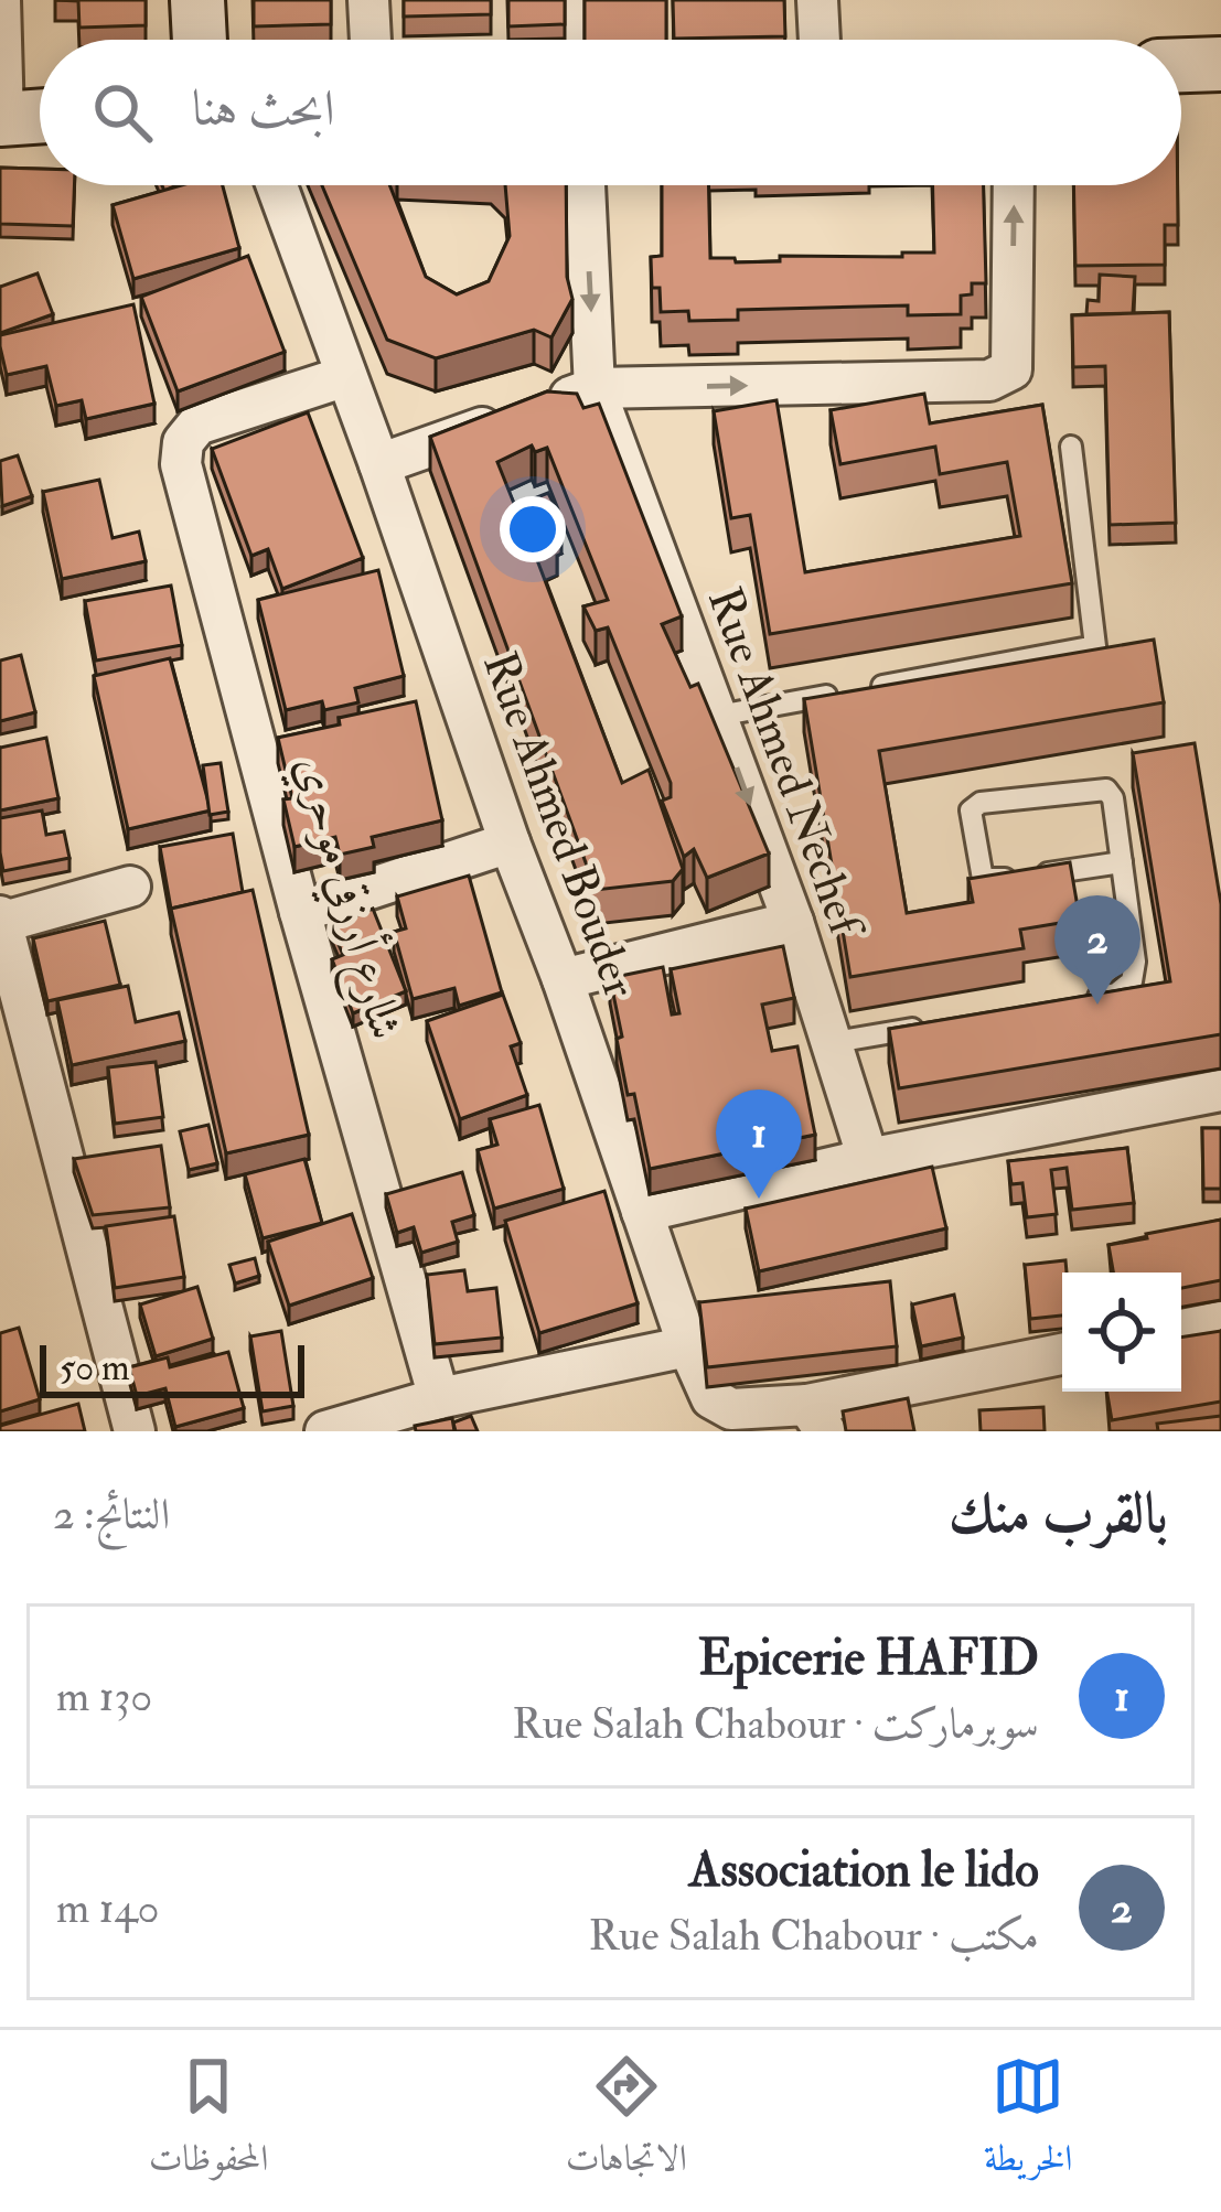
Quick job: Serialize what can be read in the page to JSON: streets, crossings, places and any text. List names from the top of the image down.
{
  "streets": {
    "street": ["Rue Ahmed Nechef", "Rue Ahmed Bouder", "شارع أرزقي موحري"]
  },
  "crossings": [
    ["Rue Ahmed Bouder", "شارع أرزقي موحري"]
  ],
  "one_way": ["Rue Ahmed Nechef"],
  "scale_bar": "50 m",
  "page": {
    "search": "ابحث هنا",
    "pins": ["2", "1"],
    "scale": "50 m",
    "heading": ["بالقرب منك", "النتائج: 2"],
    "list": [
      {
        "mark": "1",
        "name": "Epicerie HAFID",
        "note": "سوبرماركت · Rue Salah Chabour",
        "value": "130 m"
      },
      {
        "mark": "2",
        "name": "Association le lido",
        "note": "مكتب · Rue Salah Chabour",
        "value": "140 m"
      }
    ],
    "nav": ["الخريطة", "الاتجاهات", "المحفوظات"]
  }
}
